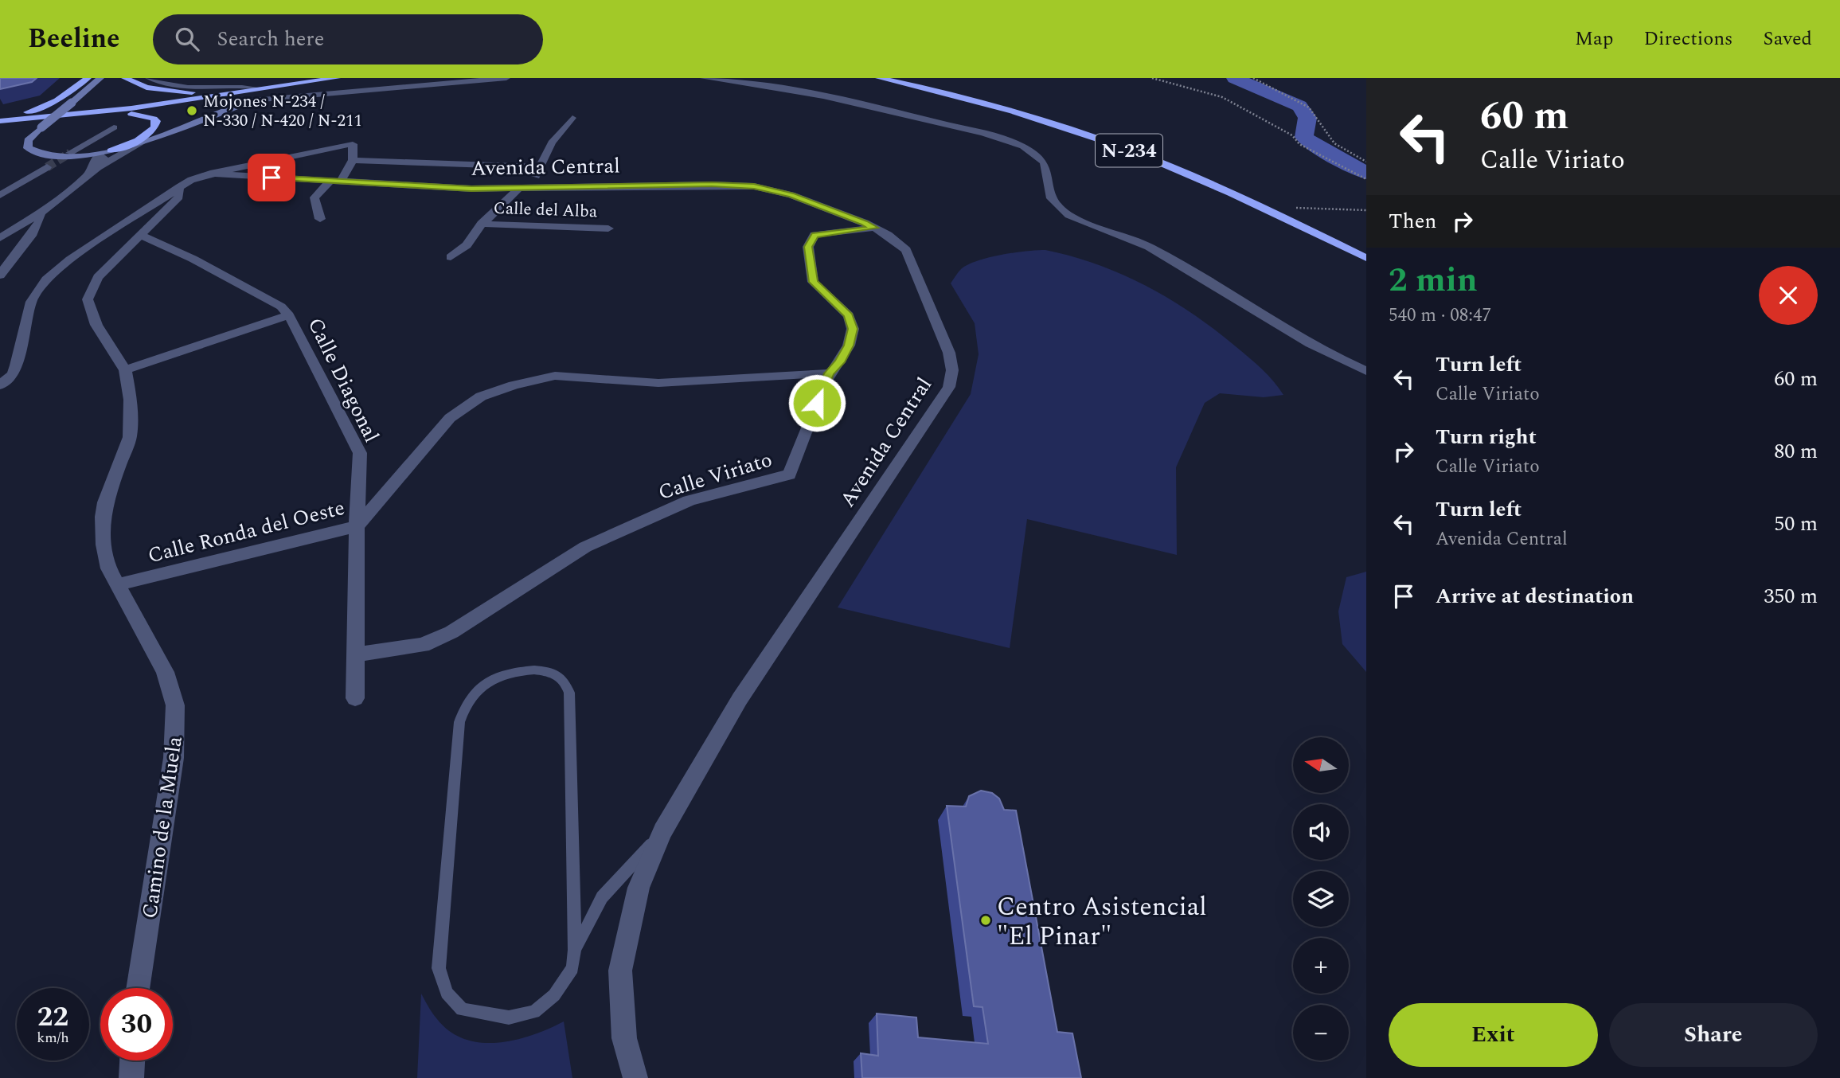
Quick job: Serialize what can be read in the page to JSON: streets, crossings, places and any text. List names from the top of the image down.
{
  "streets": {
    "highway": ["N-234"],
    "street": [
      "Avenida Central",
      "Calle del Alba",
      "Calle Diagonal",
      "Calle Viriato",
      "Calle Ronda del Oeste",
      "Camino de la Muela"
    ]
  },
  "crossings": [
    ["Avenida Central", "Calle Viriato"],
    ["Calle Diagonal", "Calle Viriato"],
    ["Calle Diagonal", "Calle Ronda del Oeste"],
    ["Calle Diagonal", "Camino de la Muela"],
    ["Calle Viriato", "Calle Ronda del Oeste"],
    ["Calle Ronda del Oeste", "Camino de la Muela"]
  ],
  "places": ["Mojones N-234 / N-330 / N-420 / N-211", "Centro Asistencial \"El Pinar\""],
  "north": "left",
  "page": {
    "header": "Beeline",
    "search": "Search here",
    "nav": ["Map", "Directions", "Saved"],
    "turn": ["60 m", "Calle Viriato"],
    "then": "Then",
    "heading": ["2 min", "540 m · 08:47"],
    "list": [
      {
        "name": "Turn left",
        "note": "Calle Viriato",
        "value": "60 m"
      },
      {
        "name": "Turn right",
        "note": "Calle Viriato",
        "value": "80 m"
      },
      {
        "name": "Turn left",
        "note": "Avenida Central",
        "value": "50 m"
      },
      {
        "name": "Arrive at destination",
        "value": "350 m"
      }
    ],
    "map_buttons": ["+", "−"],
    "speed": "22 km/h",
    "limit": "30",
    "buttons": ["Exit", "Share"]
  }
}
